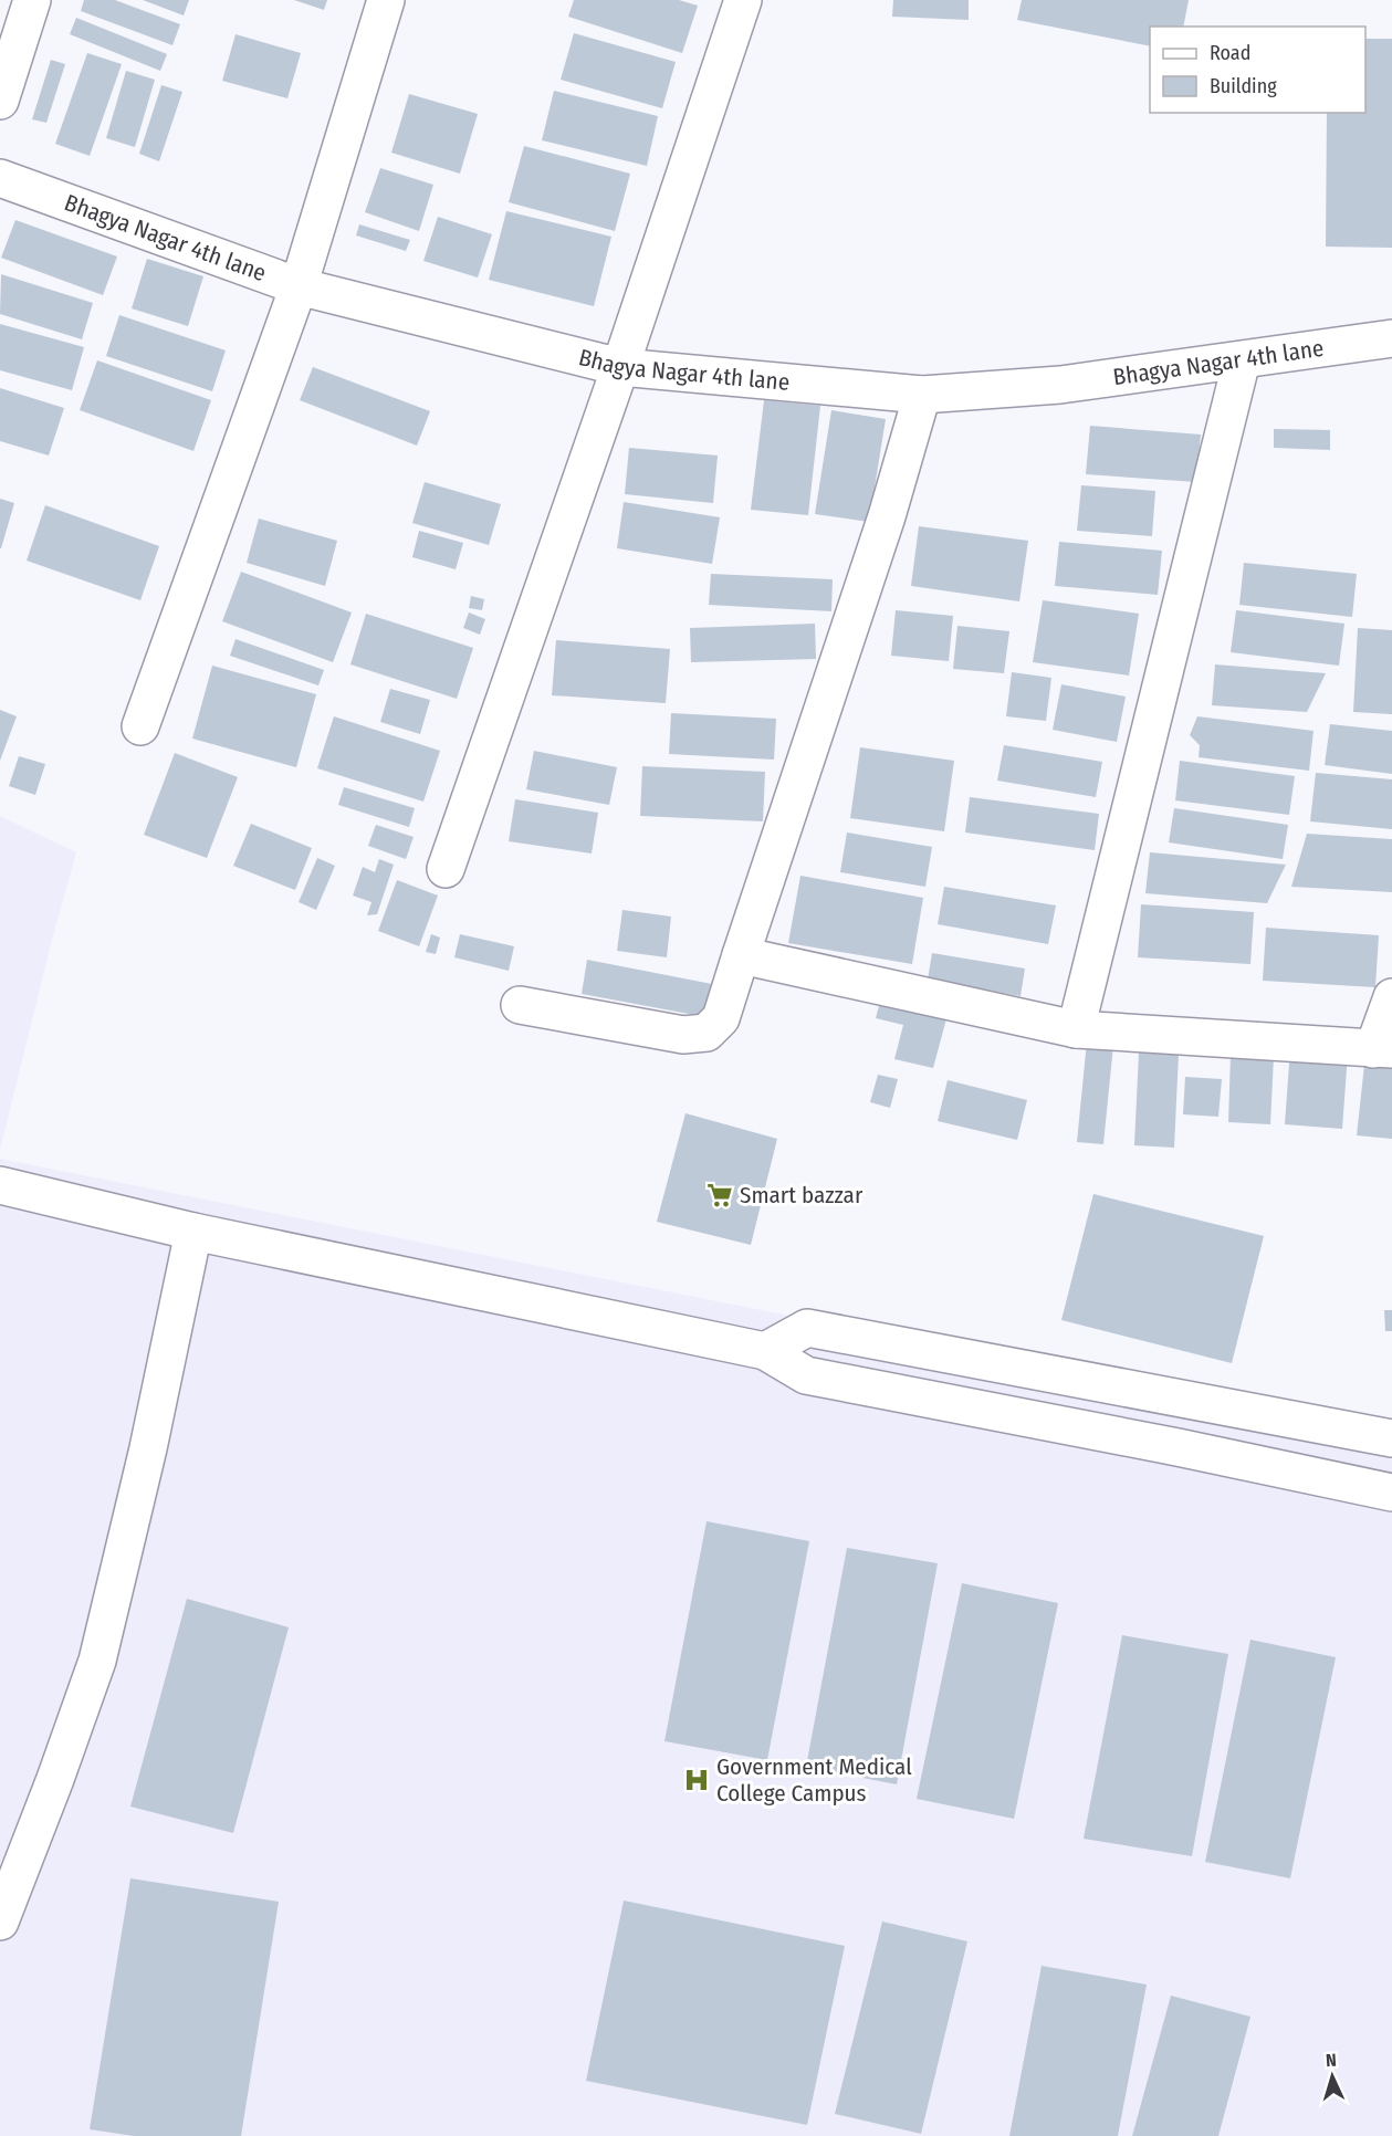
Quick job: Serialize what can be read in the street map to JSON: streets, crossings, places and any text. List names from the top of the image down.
{
  "streets": {
    "street": ["Bhagya Nagar 4th lane"]
  },
  "places": {
    "supermarket": ["Smart bazzar"],
    "hospital": ["Government Medical College Campus"]
  },
  "legend": ["Road", "Building"],
  "north": "top"
}
